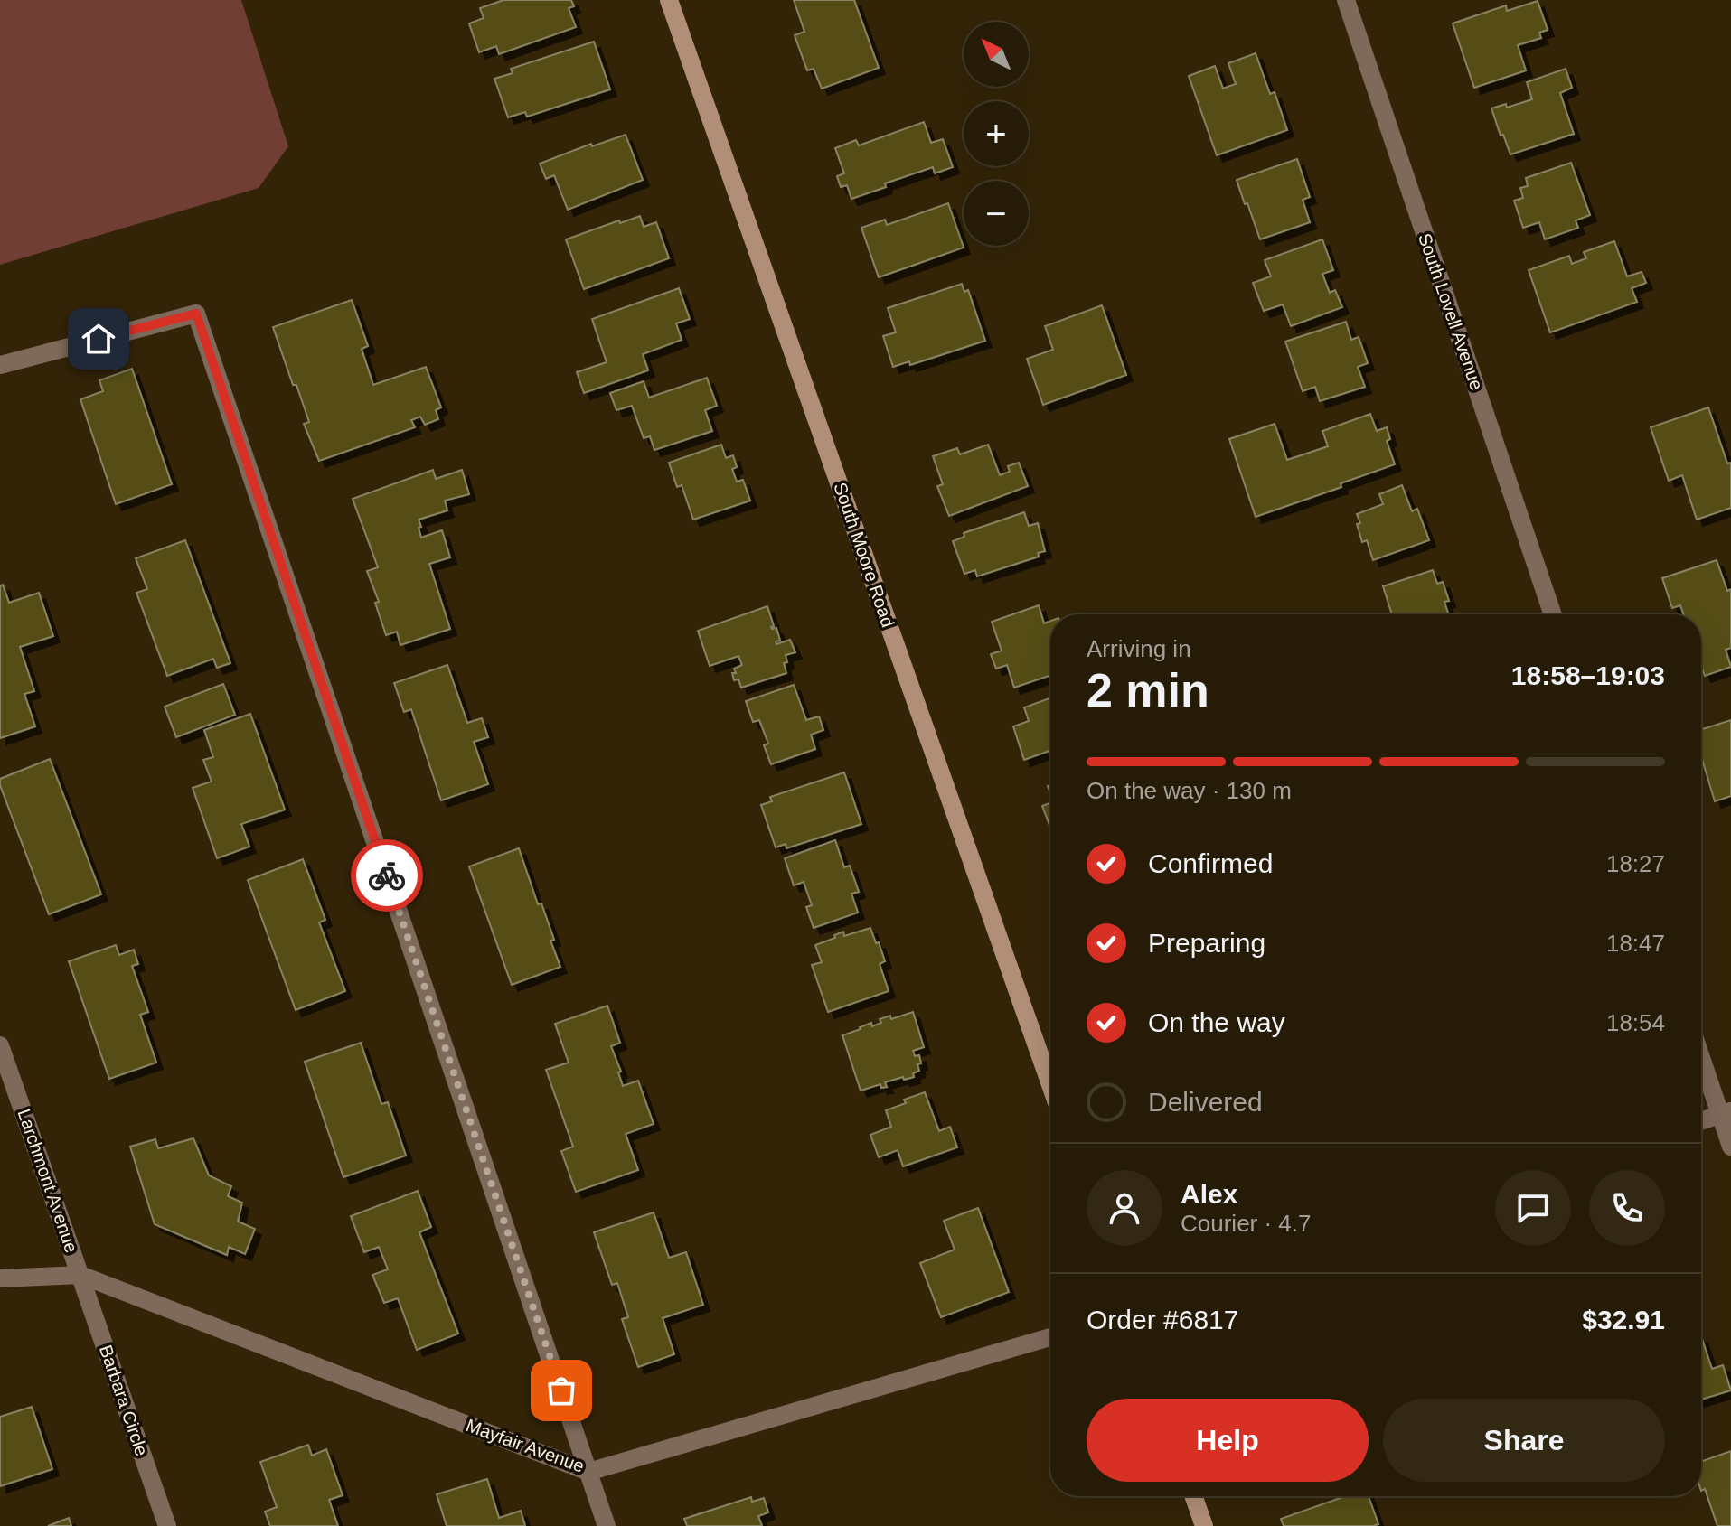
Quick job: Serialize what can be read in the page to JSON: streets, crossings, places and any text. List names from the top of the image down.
{
  "streets": {
    "main road": ["South Moore Road"],
    "street": [
      "South Lovell Avenue",
      "Larchmont Avenue",
      "Barbara Circle",
      "Mayfair Avenue"
    ]
  },
  "crossings": [
    ["Larchmont Avenue", "Barbara Circle"],
    ["Larchmont Avenue", "Mayfair Avenue"],
    ["Barbara Circle", "Mayfair Avenue"]
  ],
  "north": "top left",
  "page": {
    "map_buttons": ["+", "−"],
    "heading": ["2 min", "Arriving in", "18:58–19:03"],
    "panel": [
      "Alex",
      "Courier · 4.7",
      "Order #6817",
      "$32.91"
    ],
    "bar": "On the way · 130 m",
    "list": [
      ["Confirmed", "18:27"],
      ["Preparing", "18:47"],
      ["On the way", "18:54"],
      "Delivered"
    ],
    "buttons": ["Help", "Share"]
  }
}
